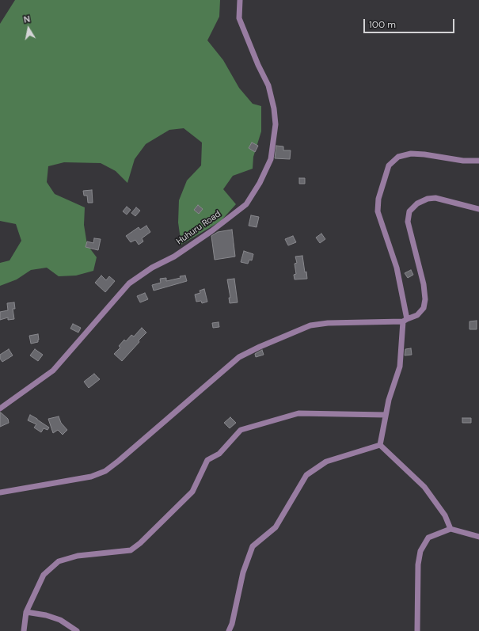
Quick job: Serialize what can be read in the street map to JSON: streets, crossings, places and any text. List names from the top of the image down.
{
  "streets": {
    "street": ["Huhuru Road"]
  },
  "scale_bar": "100 m",
  "north": "top"
}
